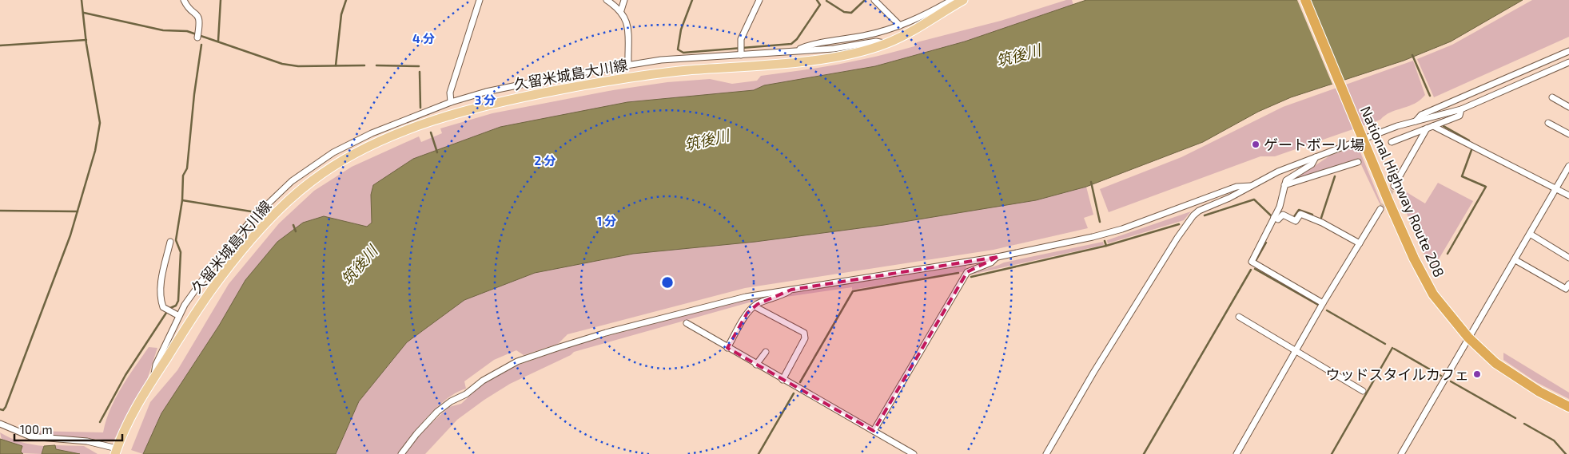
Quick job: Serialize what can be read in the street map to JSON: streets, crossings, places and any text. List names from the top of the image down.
{
  "streets": {
    "highway": ["National Highway Route 208"],
    "main road": ["久留米城島大川線"]
  },
  "water": ["筑後川"],
  "places": ["ゲートボール場", "ウッドスタイルカフェ"],
  "scale_bar": "100 m",
  "rings": [
    "4 分",
    "3 分",
    "2 分",
    "1 分"
  ]
}
